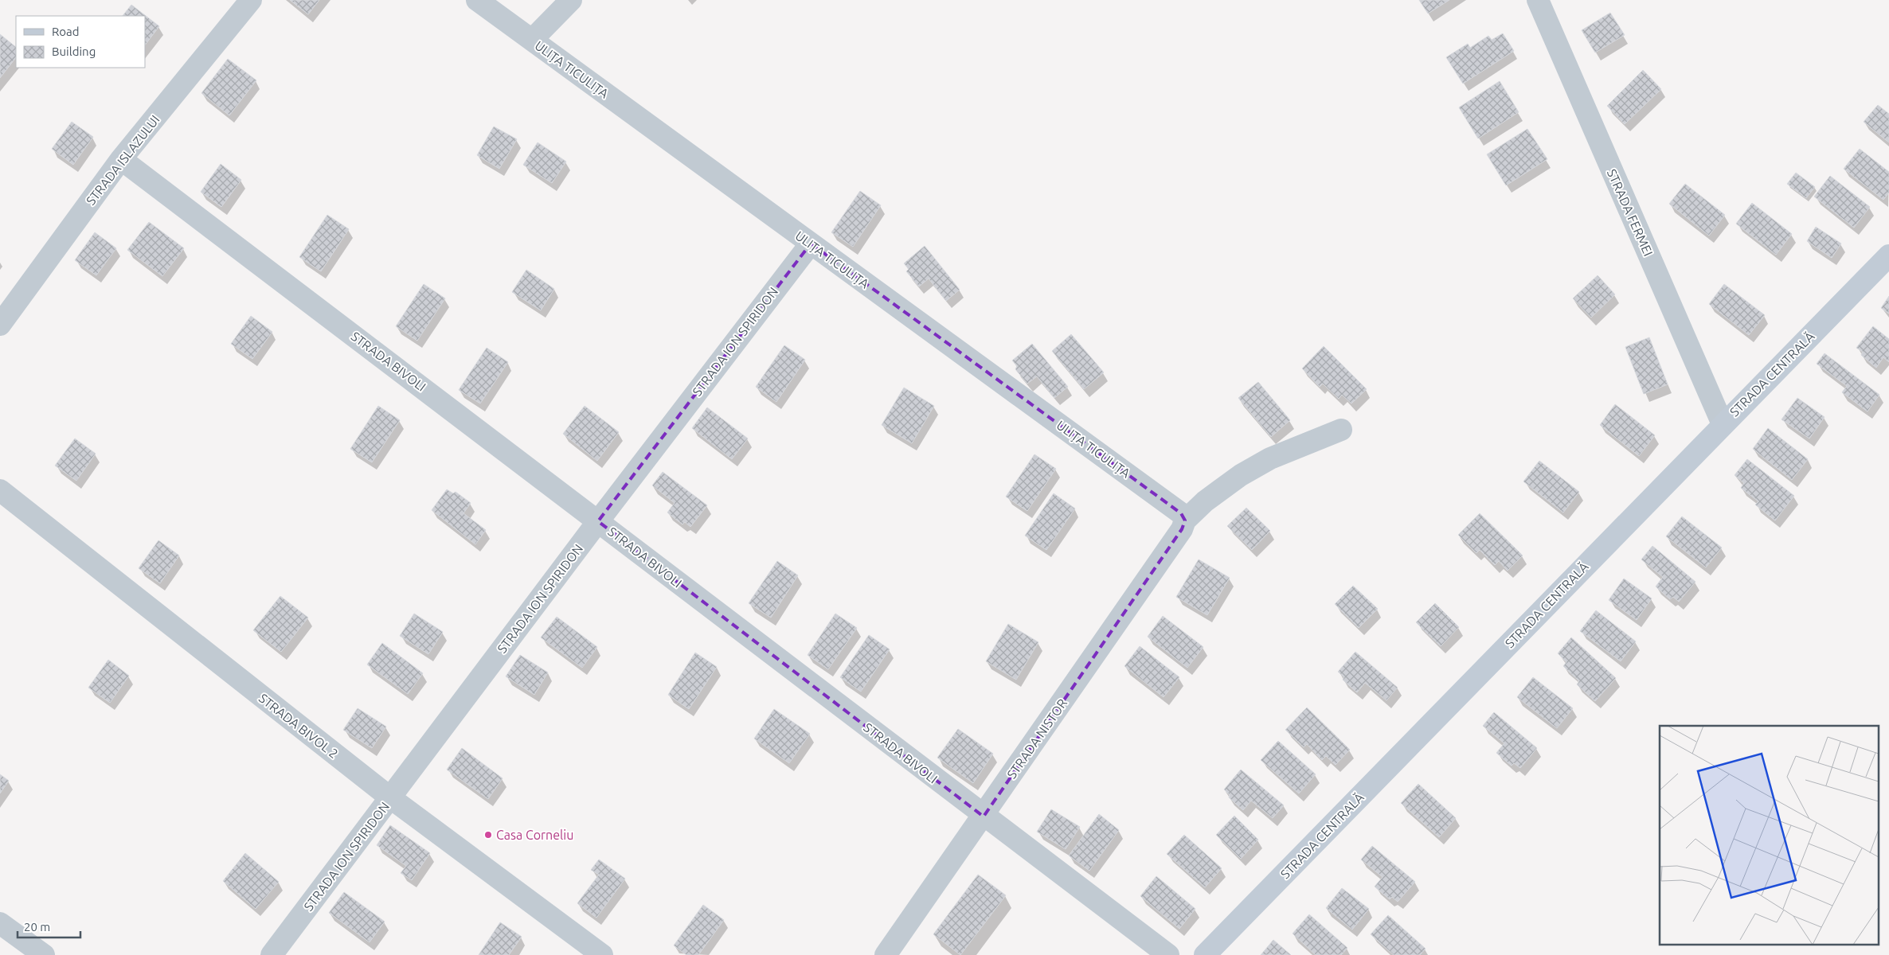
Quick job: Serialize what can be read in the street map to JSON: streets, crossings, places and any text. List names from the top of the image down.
{
  "streets": {
    "main road": ["STRADA CENTRALĂ"],
    "street": [
      "ULIȚA TICULIȚA",
      "STRADA ISLAZULUI",
      "STRADA FERMEI",
      "STRADA ION SPIRIDON",
      "STRADA BIVOLI",
      "STRADA BIVOL 2",
      "STRADA NISTOR"
    ]
  },
  "crossings": [
    ["ULIȚA TICULIȚA", "STRADA ION SPIRIDON"],
    ["ULIȚA TICULIȚA", "STRADA NISTOR"],
    ["STRADA ISLAZULUI", "STRADA BIVOLI"],
    ["STRADA FERMEI", "STRADA CENTRALĂ"],
    ["STRADA ION SPIRIDON", "STRADA BIVOLI"],
    ["STRADA ION SPIRIDON", "STRADA BIVOL 2"],
    ["STRADA BIVOLI", "STRADA NISTOR"]
  ],
  "places": ["Casa Corneliu"],
  "legend": ["Road", "Building"],
  "scale_bar": "20 m"
}
